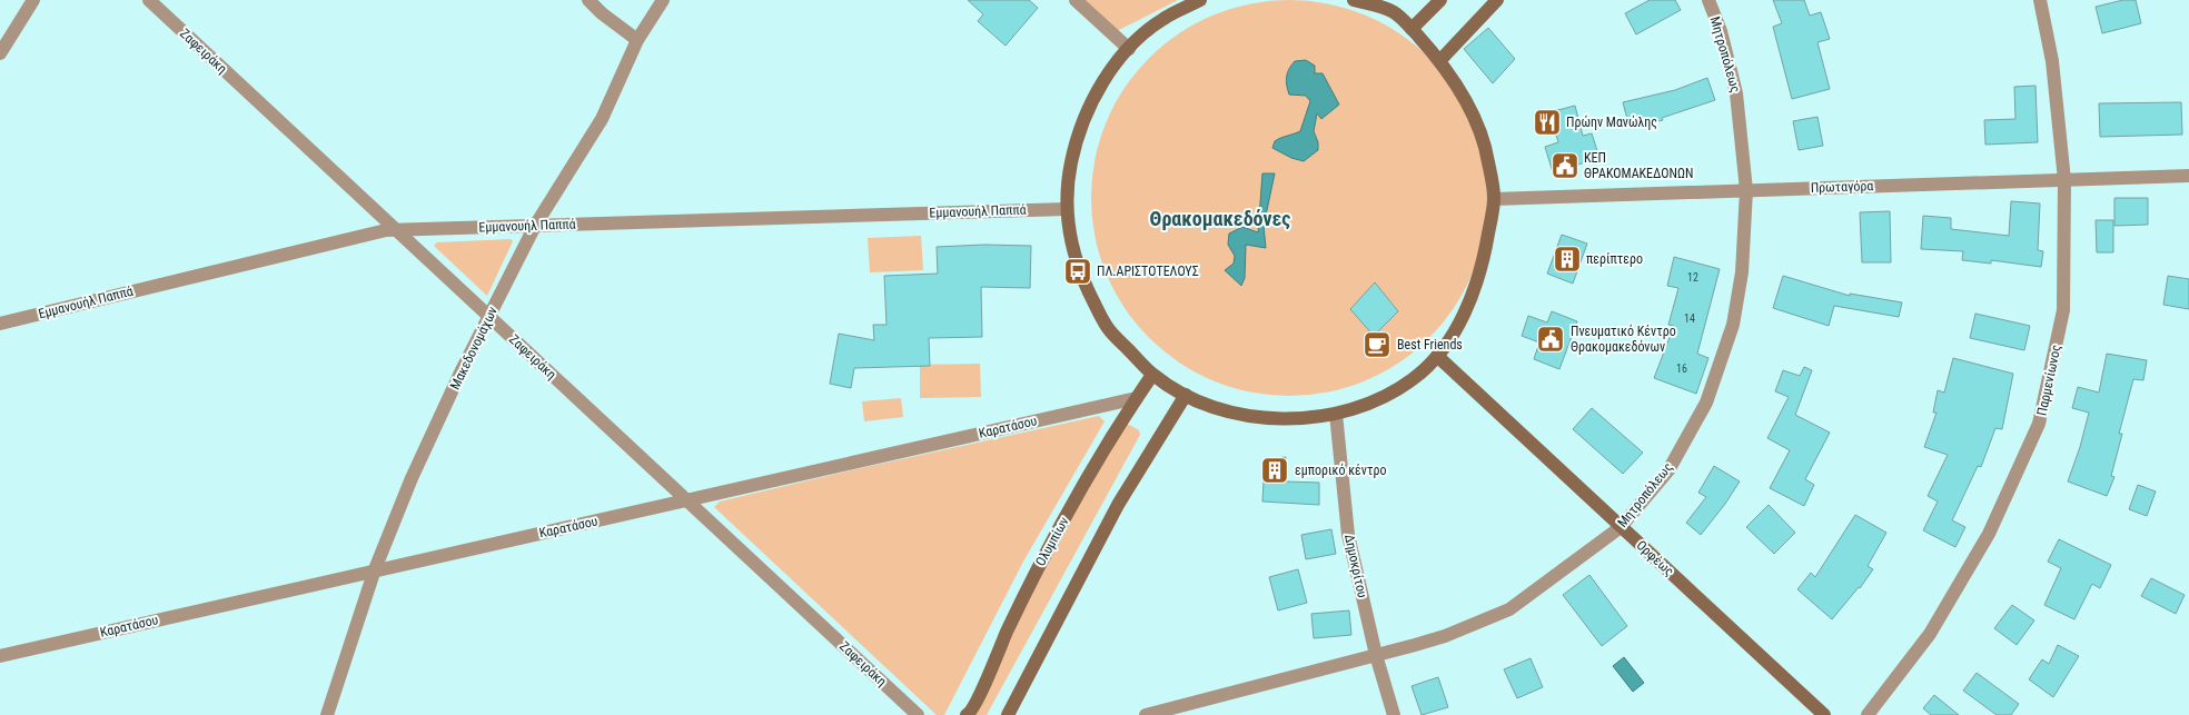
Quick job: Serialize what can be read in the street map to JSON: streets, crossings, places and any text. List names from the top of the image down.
{
  "streets": {
    "street": [
      "Ζαφειράκη",
      "Μητροπόλεως",
      "Πρωταγόρα",
      "Εμμανουήλ Παππά",
      "Μακεδονομάχων",
      "Παρμενίωνος",
      "Καρατάσου",
      "Ολυμπίων",
      "Ορφέως",
      "Δημοκρίτου"
    ]
  },
  "crossings": [
    ["Ζαφειράκη", "Εμμανουήλ Παππά"],
    ["Ζαφειράκη", "Μακεδονομάχων"],
    ["Ζαφειράκη", "Καρατάσου"],
    ["Μητροπόλεως", "Πρωταγόρα"],
    ["Μητροπόλεως", "Ορφέως"],
    ["Μητροπόλεως", "Δημοκρίτου"],
    ["Πρωταγόρα", "Παρμενίωνος"],
    ["Εμμανουήλ Παππά", "Μακεδονομάχων"],
    ["Μακεδονομάχων", "Καρατάσου"],
    ["Καρατάσου", "Ολυμπίων"]
  ],
  "districts": ["Θρακομακεδόνες"],
  "places": {
    "restaurant": ["Πρώην Μανώλης"],
    "public building": ["ΚΕΠ ΘΡΑΚΟΜΑΚΕΔΟΝΩΝ", "Πνευματικό Κέντρο Θρακομακεδόνων"],
    "building": ["περίπτερο", "εμπορικό κέντρο"],
    "bus stop": ["ΠΛ.ΑΡΙΣΤΟΤΕΛΟΥΣ"],
    "cafe": ["Best Friends"]
  },
  "house_numbers": ["12", "14", "16"]
}
